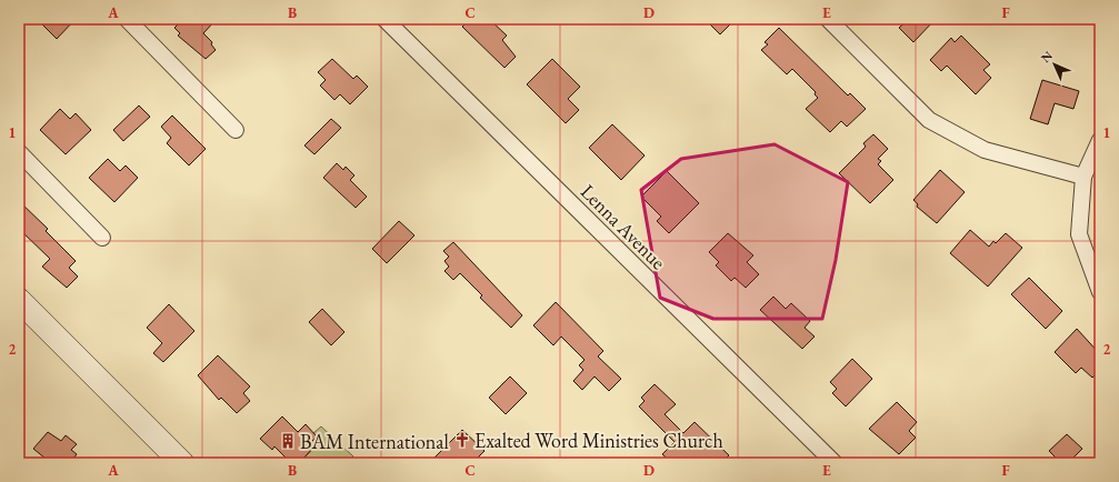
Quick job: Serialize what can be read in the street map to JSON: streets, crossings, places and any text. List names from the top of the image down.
{
  "streets": {
    "street": ["Lenna Avenue"]
  },
  "places": {
    "church": ["Exalted Word Ministries Church"],
    "building": ["BAM International"]
  },
  "north": "top left",
  "grid": {
    "columns": [
      "A",
      "B",
      "C",
      "D",
      "E",
      "F"
    ],
    "rows": ["1", "2"]
  }
}
